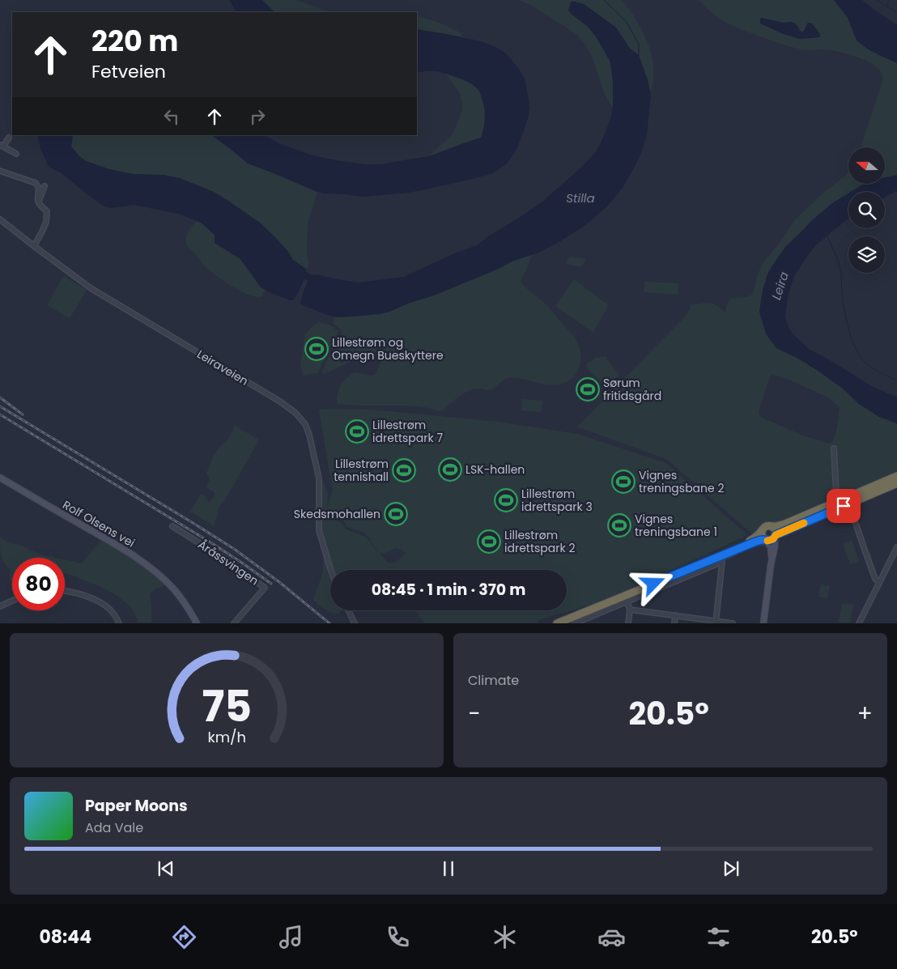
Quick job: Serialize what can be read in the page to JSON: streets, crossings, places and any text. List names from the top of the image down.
{
  "streets": {
    "main road": ["Rolf Olsens vei"],
    "street": ["Leiraveien", "Åråssvingen"]
  },
  "water": ["Stilla", "Leira"],
  "places": {
    "sports": [
      "Lillestrøm og Omegn Bueskyttere",
      "Sørum fritidsgård",
      "Lillestrøm idrettspark 7",
      "LSK-hallen",
      "Lillestrøm tennishall",
      "Vignes treningsbane 2",
      "Lillestrøm idrettspark 3",
      "Skedsmohallen",
      "Vignes treningsbane 1",
      "Lillestrøm idrettspark 2"
    ]
  },
  "north": "left",
  "page": {
    "turn": ["220 m", "Fetveien"],
    "limit": "80",
    "trip": "08:45 · 1 min · 370 m",
    "tile": "Climate",
    "heat": ["−", "20.5°", "+"],
    "song": ["Paper Moons", "Ada Vale"],
    "tabs": ["08:44", "20.5°"],
    "gauge": ["75", "km/h"]
  }
}
